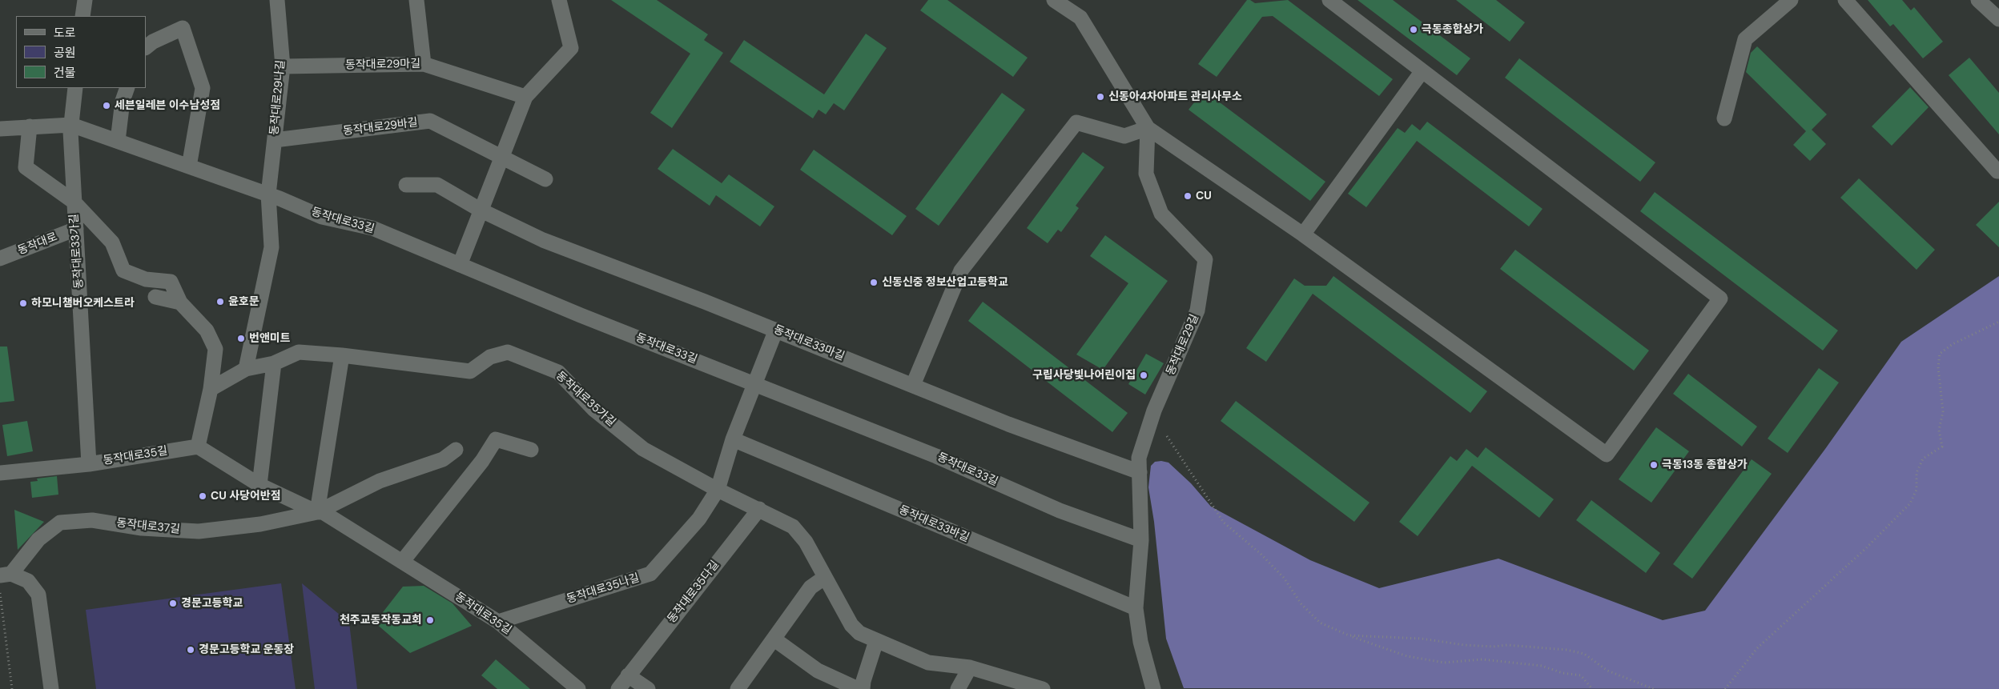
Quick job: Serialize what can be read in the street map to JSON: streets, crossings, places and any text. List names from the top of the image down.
{
  "streets": {
    "street": [
      "동작대로29마길",
      "동작대로29나길",
      "동작대로29바길",
      "동작대로33길",
      "동작대로",
      "동작대로33가길",
      "동작대로33마길",
      "동작대로29길",
      "동작대로35가길",
      "동작대로35길",
      "동작대로33바길",
      "동작대로37길",
      "동작대로35나길",
      "동작대로35다길"
    ]
  },
  "crossings": [
    ["동작대로29마길", "동작대로29나길"],
    ["동작대로29나길", "동작대로29바길"],
    ["동작대로29나길", "동작대로33길"],
    ["동작대로29나길", "동작대로35가길"],
    ["동작대로33길", "동작대로33가길"],
    ["동작대로33길", "동작대로29길"],
    ["동작대로", "동작대로33가길"],
    ["동작대로33가길", "동작대로35길"],
    ["동작대로33마길", "동작대로29길"],
    ["동작대로29길", "동작대로33바길"],
    ["동작대로35가길", "동작대로35나길"],
    ["동작대로35가길", "동작대로35다길"],
    ["동작대로35길", "동작대로37길"],
    ["동작대로35길", "동작대로35나길"]
  ],
  "places": [
    "극동종합상가",
    "신동아4차아파트 관리사무소",
    "세븐일레븐 이수남성점",
    "CU",
    "신동신중 정보산업고등학교",
    "윤호문",
    "하모니챔버오케스트라",
    "번앤미트",
    "구립사당빛나어린이집",
    "극동13동 종합상가",
    "CU 사당어반점",
    "경문고등학교",
    "천주교동작동교회",
    "경문고등학교 운동장"
  ],
  "legend": ["도로", "공원", "건물"]
}
